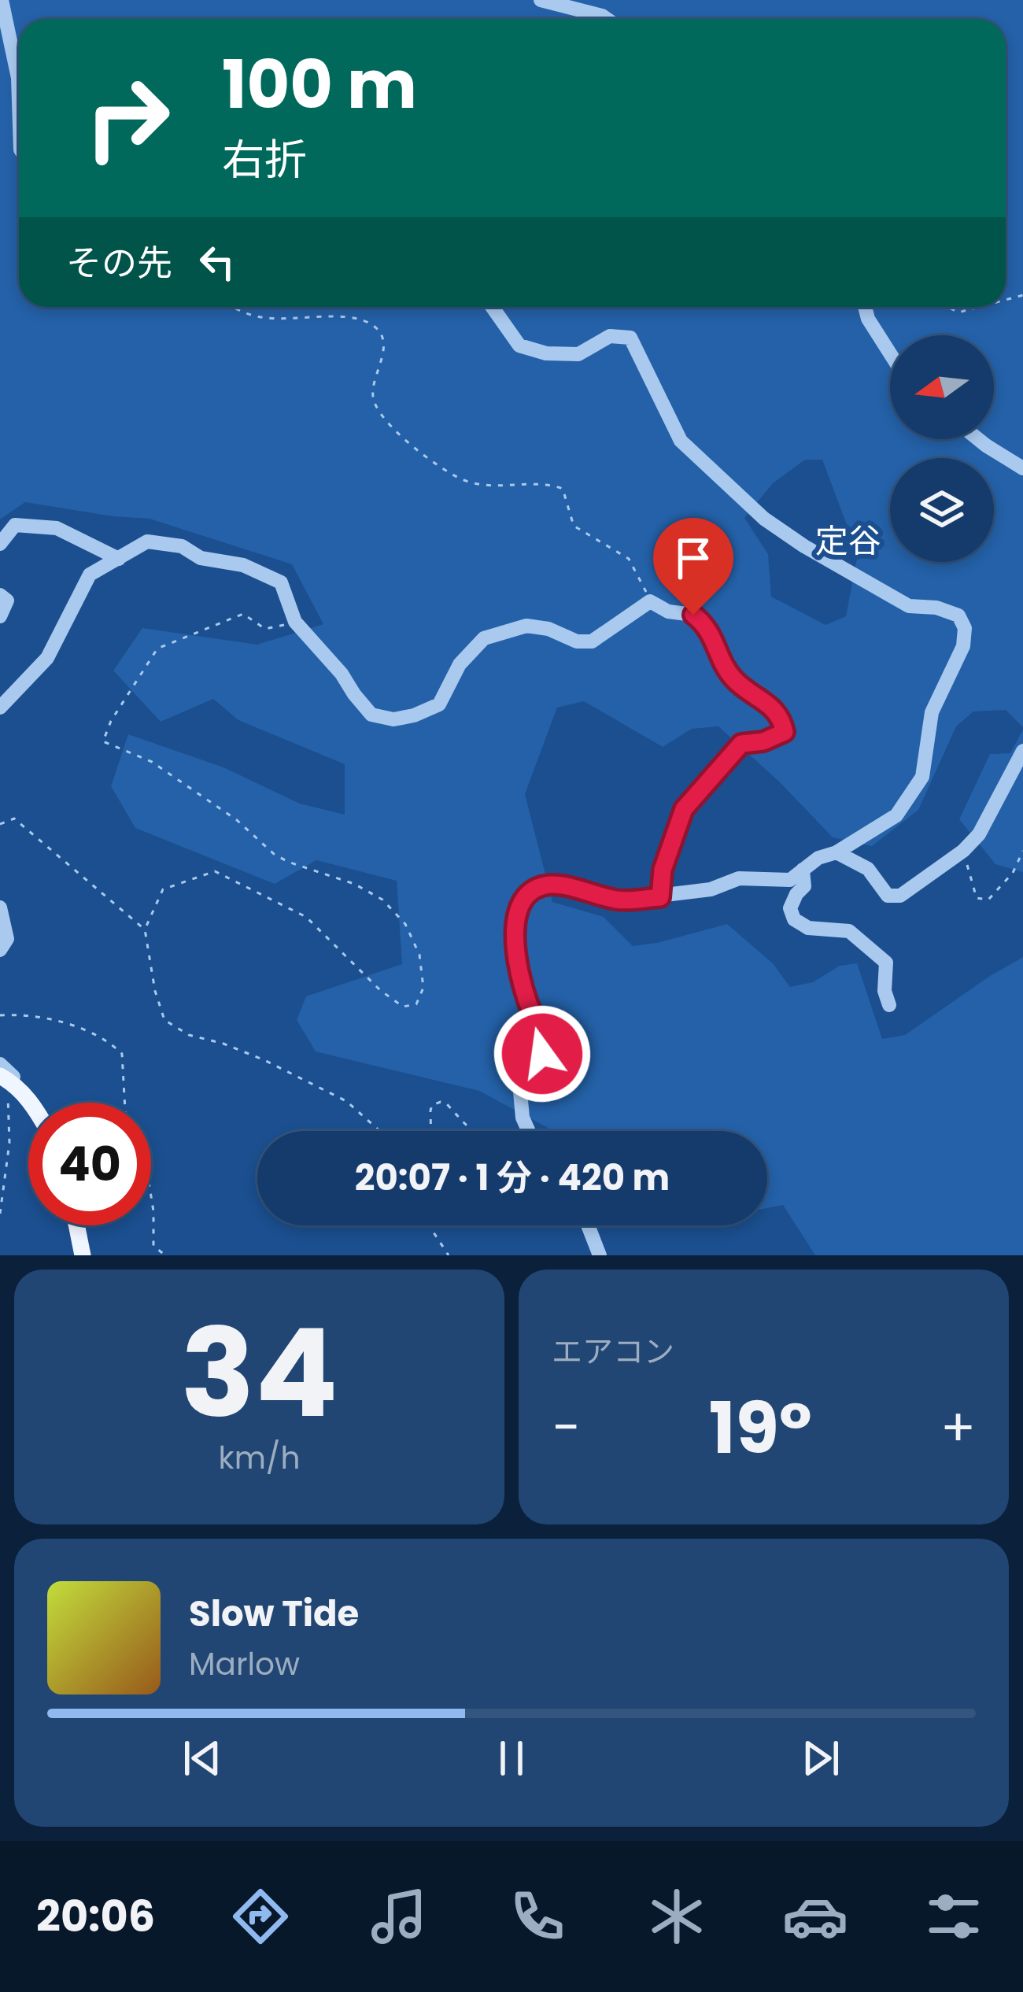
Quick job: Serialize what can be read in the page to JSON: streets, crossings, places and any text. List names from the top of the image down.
{
  "districts": ["定谷"],
  "north": "left",
  "page": {
    "turn": ["100 m", "右折"],
    "then": "その先",
    "limit": "40",
    "trip": "20:07 · 1 分 · 420 m",
    "tile": [
      ["34", "km/h"],
      "エアコン"
    ],
    "heat": ["−", "19°", "+"],
    "song": ["Slow Tide", "Marlow"],
    "tabs": "20:06"
  }
}
